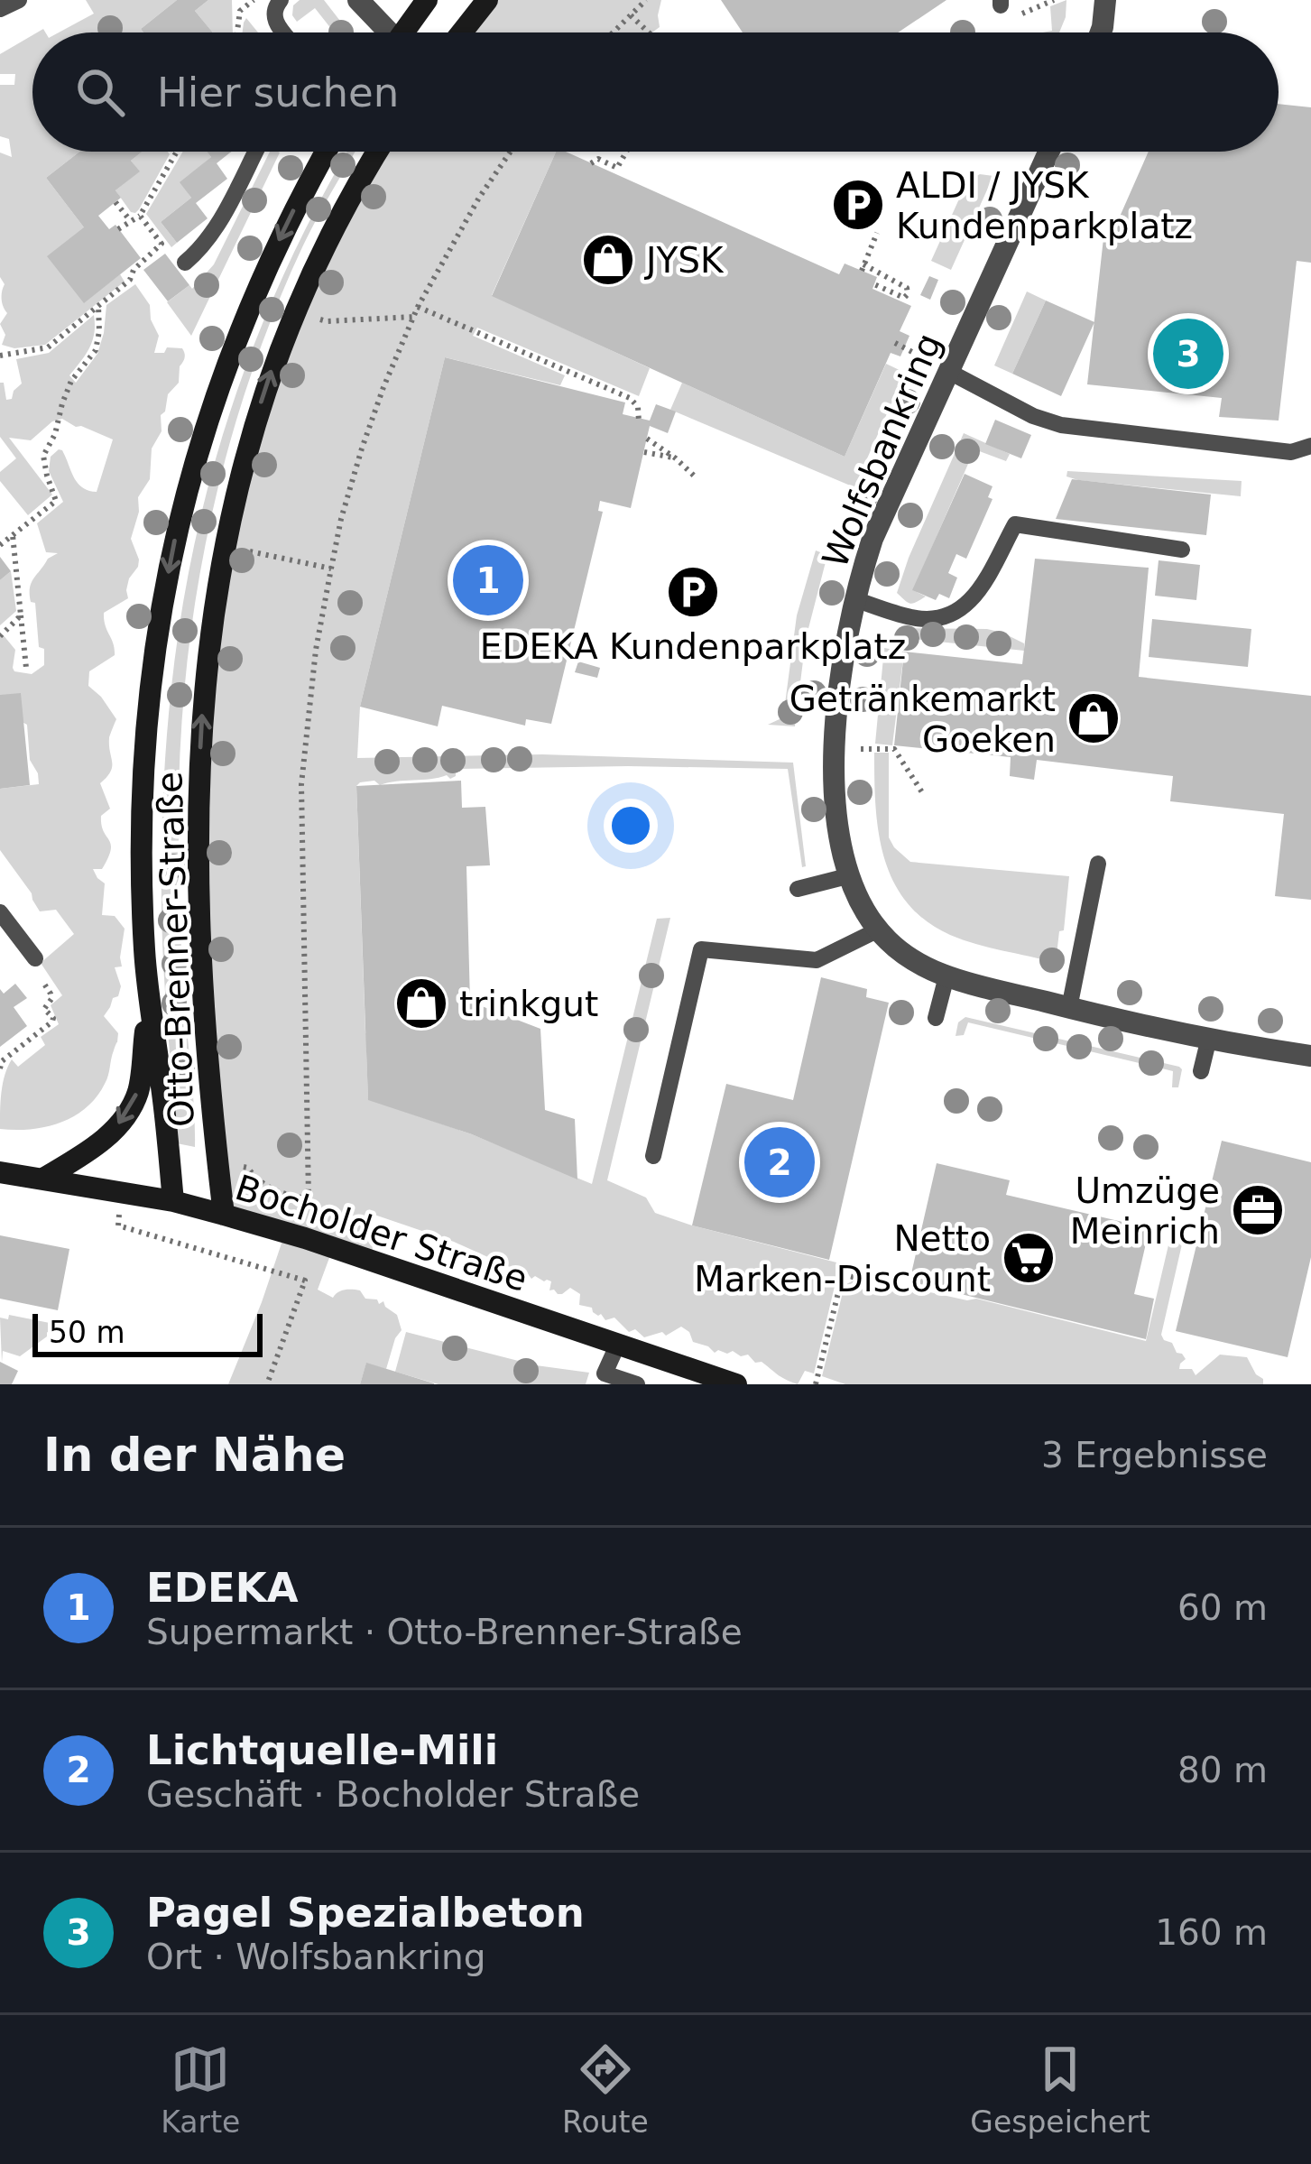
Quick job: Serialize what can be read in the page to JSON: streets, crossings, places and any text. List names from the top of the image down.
{
  "streets": {
    "street": ["Wolfsbankring", "Otto-Brenner-Straße", "Bocholder Straße"]
  },
  "crossings": [
    ["Otto-Brenner-Straße", "Bocholder Straße"]
  ],
  "places": {
    "parking": ["ALDI / JYSK Kundenparkplatz", "EDEKA Kundenparkplatz"],
    "shop": ["JYSK", "Getränkemarkt Goeken", "trinkgut"],
    "office": ["Umzüge Meinrich"],
    "supermarket": ["Netto Marken-Discount"]
  },
  "scale_bar": "50 m",
  "page": {
    "search": "Hier suchen",
    "pins": ["3", "1", "2"],
    "scale": "50 m",
    "heading": ["In der Nähe", "3 Ergebnisse"],
    "list": [
      {
        "mark": "1",
        "name": "EDEKA",
        "note": "Supermarkt · Otto-Brenner-Straße",
        "value": "60 m"
      },
      {
        "mark": "2",
        "name": "Lichtquelle-Mili",
        "note": "Geschäft · Bocholder Straße",
        "value": "80 m"
      },
      {
        "mark": "3",
        "name": "Pagel Spezialbeton",
        "note": "Ort · Wolfsbankring",
        "value": "160 m"
      }
    ],
    "nav": ["Karte", "Route", "Gespeichert"]
  }
}
